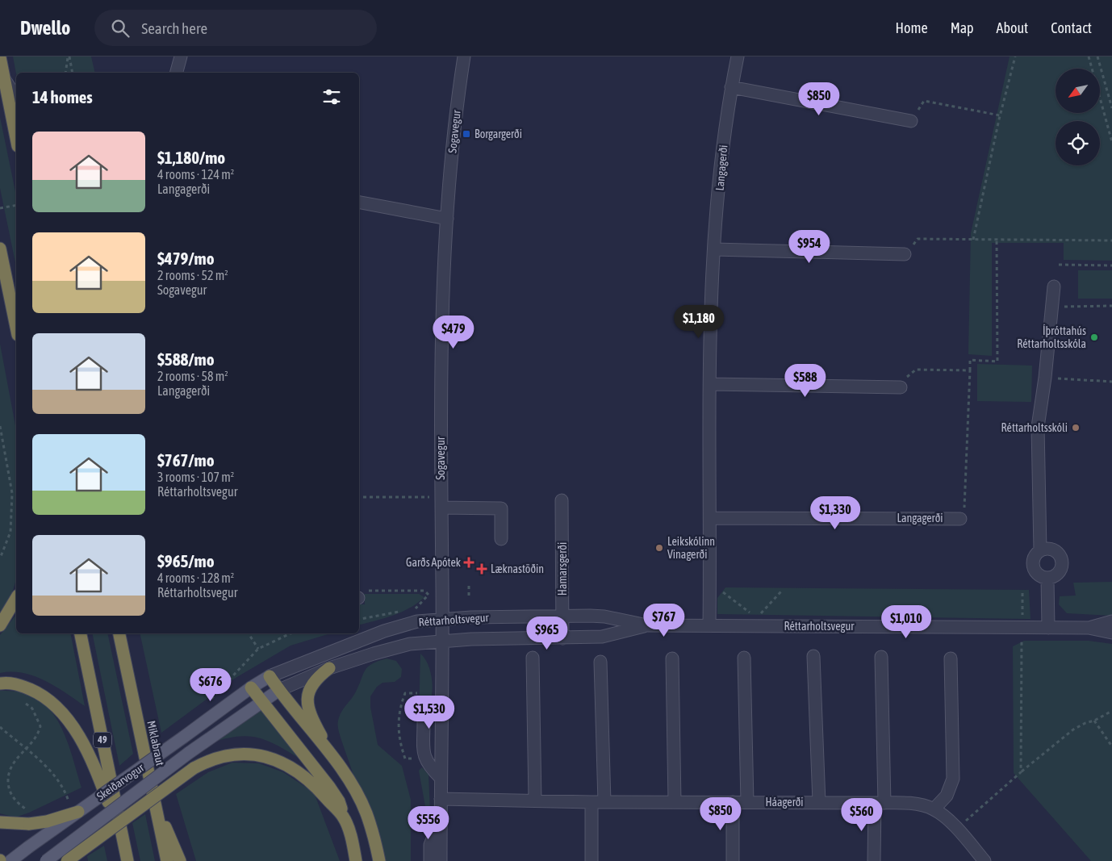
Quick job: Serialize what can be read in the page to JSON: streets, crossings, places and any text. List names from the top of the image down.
{
  "streets": {
    "highway": ["49", "Miklabraut"],
    "main road": ["Skeiðarvogur"],
    "street": [
      "Sogavegur",
      "Langagerði",
      "Hamarsgerði",
      "Réttarholtsvegur",
      "Háagerði"
    ]
  },
  "crossings": [
    ["Sogavegur", "Réttarholtsvegur"],
    ["Sogavegur", "Háagerði"],
    ["Langagerði", "Réttarholtsvegur"],
    ["Hamarsgerði", "Réttarholtsvegur"],
    ["Réttarholtsvegur", "Skeiðarvogur"]
  ],
  "places": {
    "transit": ["Borgargerði"],
    "other": ["Íþróttahús Réttarholtsskóla", "Réttarholtsskóli", "Leikskólinn Vinagerði"],
    "health": ["Garðs Apótek", "Læknastöðin"]
  },
  "north": "bottom left",
  "page": {
    "header": "Dwello",
    "search": "Search here",
    "nav": [
      "Home",
      "Map",
      "About",
      "Contact"
    ],
    "heading": "14 homes",
    "price": [
      "$850",
      "$954",
      "$1,180",
      "$479",
      "$588",
      "$1,330",
      "$767",
      "$1,010",
      "$965",
      "$676",
      "$1,530",
      "$850",
      "$560",
      "$556"
    ],
    "list": [
      {
        "name": "$1,180/mo",
        "note": "4 rooms · 124 m² · Langagerði"
      },
      {
        "name": "$479/mo",
        "note": "2 rooms · 52 m² · Sogavegur"
      },
      {
        "name": "$588/mo",
        "note": "2 rooms · 58 m² · Langagerði"
      },
      {
        "name": "$767/mo",
        "note": "3 rooms · 107 m² · Réttarholtsvegur"
      },
      {
        "name": "$965/mo",
        "note": "4 rooms · 128 m² · Réttarholtsvegur"
      }
    ]
  }
}
